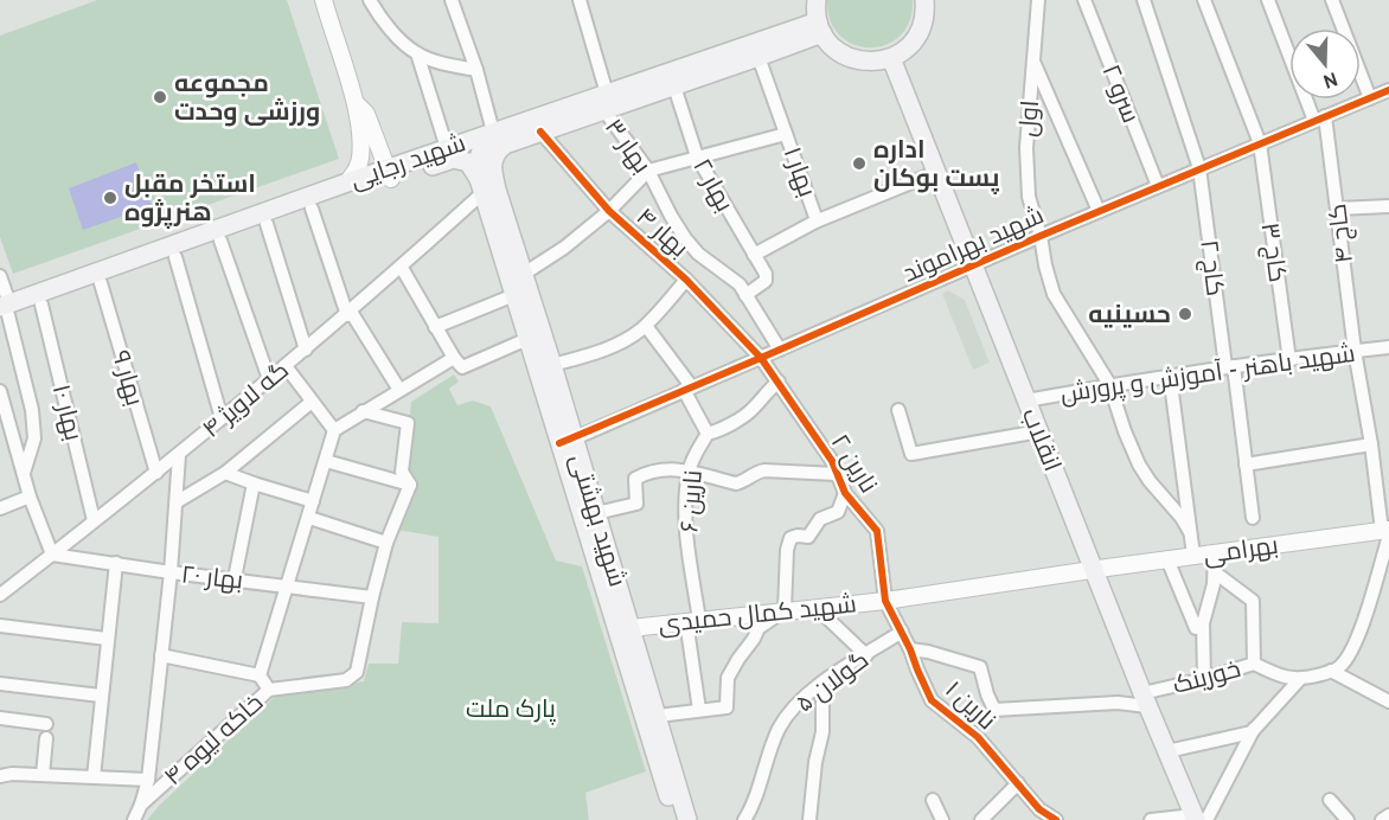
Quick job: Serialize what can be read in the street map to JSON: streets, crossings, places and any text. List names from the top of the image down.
{
  "streets": {
    "main road": ["شهید رجایی", "انقلاب", "شهید بهشتی"],
    "street": [
      "سرو ۲",
      "اول",
      "بهار ۳",
      "بهار ۱",
      "بهار ۲",
      "بهار ۴",
      "کاج ۴",
      "شهید بهراموند",
      "کاج ۳",
      "کاج ۲",
      "شهید باهنر - آموزش و پرورش",
      "بهار ۹",
      "گه لاویژ ۴",
      "بهار ۱۰",
      "نارین ۲",
      "نارین ۶",
      "بهرامی",
      "بهار ۲۰",
      "شهید کمال حمیدی",
      "خورینک",
      "گولان ۵",
      "نارین ۱",
      "خاکه لیوه ۴"
    ]
  },
  "crossings": [
    ["سرو ۲", "شهید بهراموند"],
    ["اول", "شهید بهراموند"],
    ["اول", "شهید باهنر - آموزش و پرورش"],
    ["بهار ۳", "شهید رجایی"],
    ["بهار ۳", "بهار ۲"],
    ["بهار ۳", "شهید بهراموند"],
    ["شهید رجایی", "بهار ۱"],
    ["شهید رجایی", "بهار ۲"],
    ["شهید رجایی", "بهار ۴"],
    ["شهید رجایی", "بهار ۹"],
    ["شهید رجایی", "گه لاویژ ۴"],
    ["شهید رجایی", "بهار ۱۰"],
    ["شهید رجایی", "شهید بهشتی"],
    ["بهار ۱", "بهار ۲"],
    ["بهار ۴", "شهید بهراموند"],
    ["بهار ۴", "نارین ۲"],
    ["کاج ۴", "شهید بهراموند"],
    ["کاج ۴", "شهید باهنر - آموزش و پرورش"],
    ["کاج ۴", "بهرامی"],
    ["شهید بهراموند", "کاج ۳"],
    ["شهید بهراموند", "کاج ۲"],
    ["شهید بهراموند", "انقلاب"],
    ["شهید بهراموند", "نارین ۲"],
    ["شهید بهراموند", "شهید بهشتی"],
    ["کاج ۳", "شهید باهنر - آموزش و پرورش"],
    ["کاج ۲", "شهید باهنر - آموزش و پرورش"],
    ["شهید باهنر - آموزش و پرورش", "انقلاب"],
    ["بهار ۹", "گه لاویژ ۴"],
    ["گه لاویژ ۴", "بهار ۱۰"],
    ["گه لاویژ ۴", "شهید بهشتی"],
    ["گه لاویژ ۴", "بهار ۲۰"],
    ["انقلاب", "بهرامی"],
    ["انقلاب", "شهید کمال حمیدی"],
    ["انقلاب", "خورینک"],
    ["نارین ۲", "شهید کمال حمیدی"],
    ["نارین ۲", "نارین ۱"],
    ["نارین ۶", "شهید کمال حمیدی"],
    ["شهید بهشتی", "شهید کمال حمیدی"],
    ["بهرامی", "شهید کمال حمیدی"],
    ["بهار ۲۰", "خاکه لیوه ۴"],
    ["شهید کمال حمیدی", "نارین ۱"],
    ["خورینک", "نارین ۱"],
    ["گولان ۵", "نارین ۱"]
  ],
  "parks": ["پارک ملت"],
  "places": [
    "مجموعه ورزشی وحدت",
    "اداره پست بوکان",
    "استخر مقبل هنرپژوه",
    "حسینیه"
  ],
  "north": "bottom"
}
